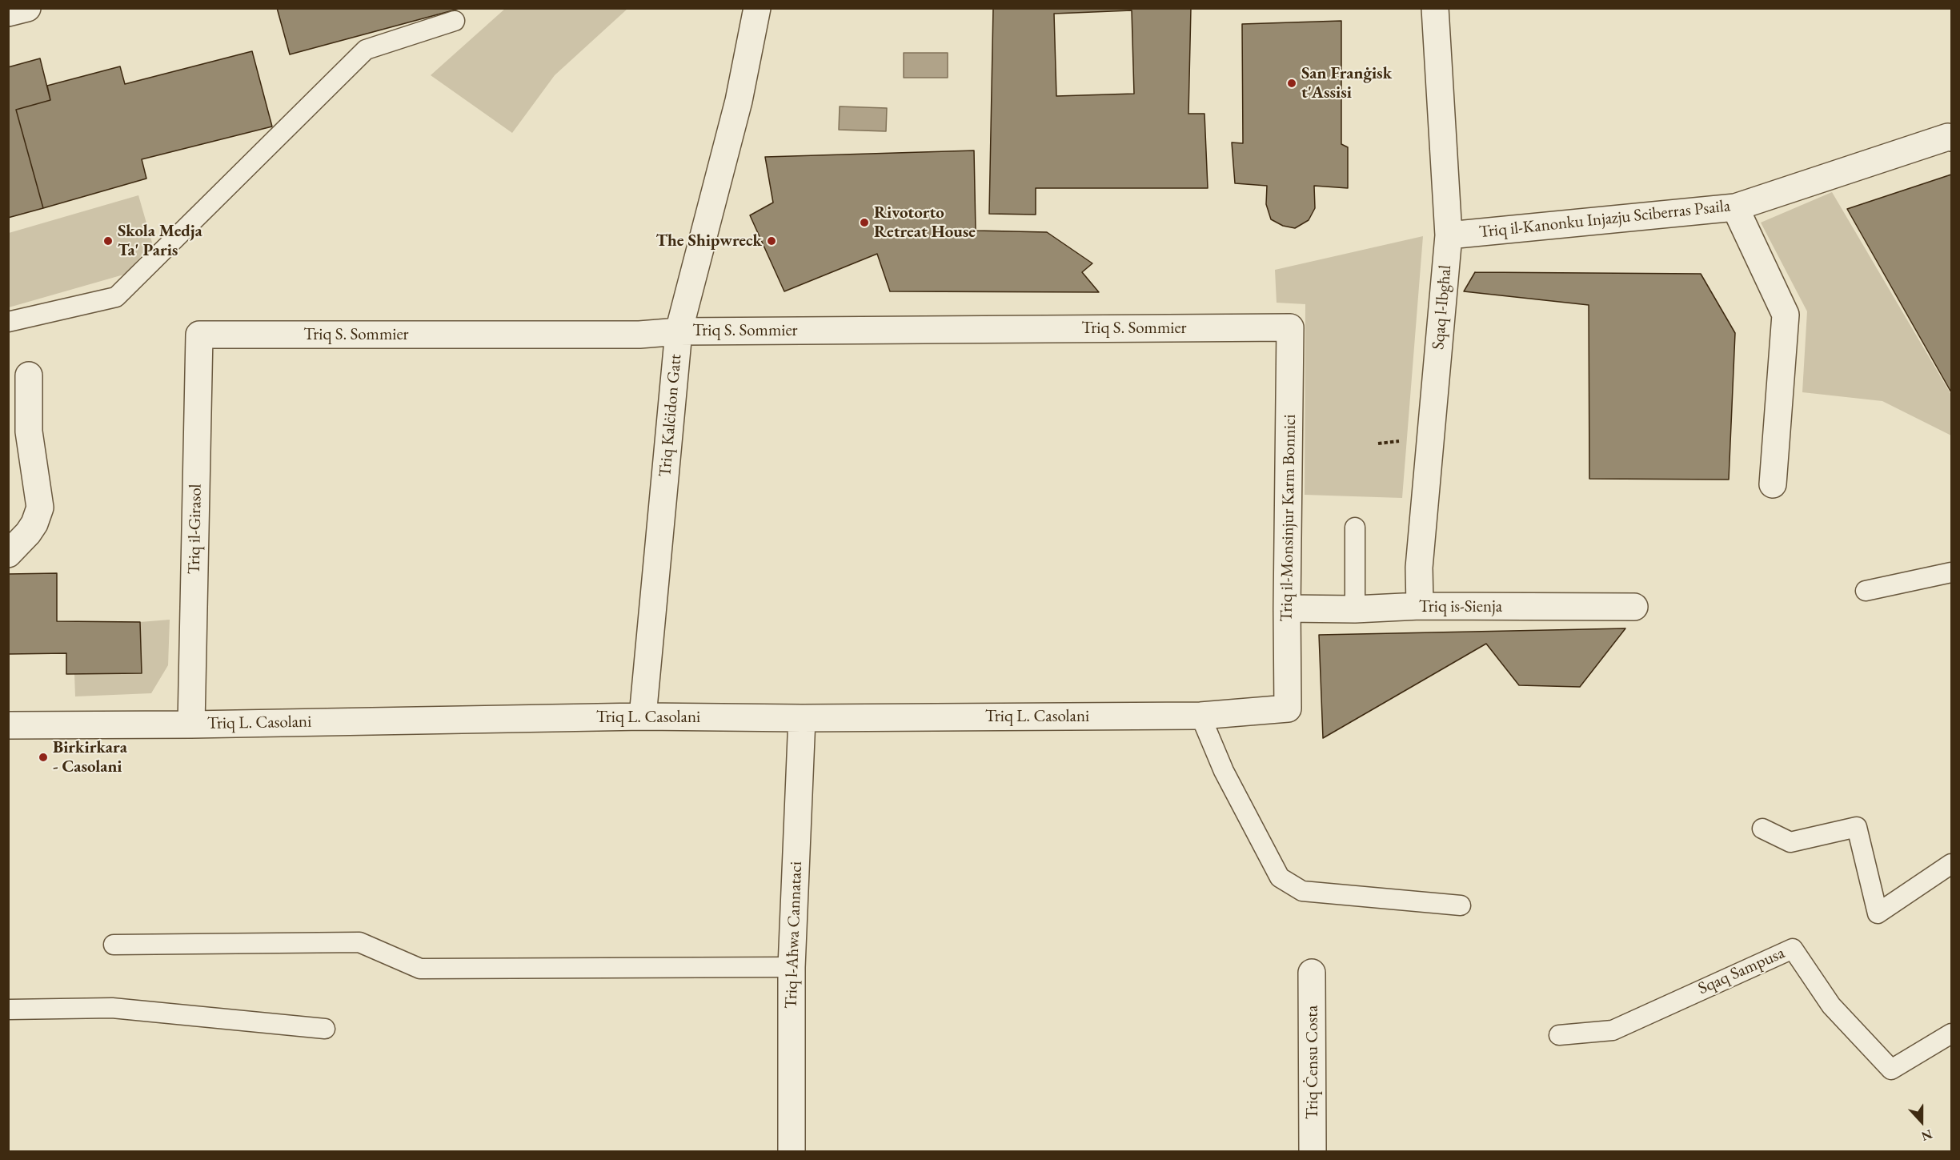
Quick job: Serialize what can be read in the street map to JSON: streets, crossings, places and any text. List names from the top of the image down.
{
  "streets": {
    "street": [
      "Triq il-Kanonku Injazju Sciberras Psaila",
      "Sqaq l-Ibgħal",
      "Triq S. Sommier",
      "Triq Kalċidon Gatt",
      "Triq il-Monsinjur Karm Bonnici",
      "Triq il-Girasol",
      "Triq is-Sienja",
      "Triq L. Casolani",
      "Triq l-Aħwa Cannataci",
      "Triq Ċensu Costa"
    ],
    "lane": ["Sqaq Sampusa"]
  },
  "crossings": [
    ["Triq il-Kanonku Injazju Sciberras Psaila", "Sqaq l-Ibgħal"],
    ["Sqaq l-Ibgħal", "Triq is-Sienja"],
    ["Triq S. Sommier", "Triq Kalċidon Gatt"],
    ["Triq S. Sommier", "Triq il-Monsinjur Karm Bonnici"],
    ["Triq S. Sommier", "Triq il-Girasol"],
    ["Triq Kalċidon Gatt", "Triq L. Casolani"],
    ["Triq il-Monsinjur Karm Bonnici", "Triq is-Sienja"],
    ["Triq il-Monsinjur Karm Bonnici", "Triq L. Casolani"],
    ["Triq il-Girasol", "Triq L. Casolani"],
    ["Triq L. Casolani", "Triq l-Aħwa Cannataci"]
  ],
  "places": [
    "San Franġisk t'Assisi",
    "Rivotorto Retreat House",
    "Skola Medja Ta' Paris",
    "The Shipwreck",
    "Birkirkara - Casolani"
  ],
  "north": "bottom"
}
